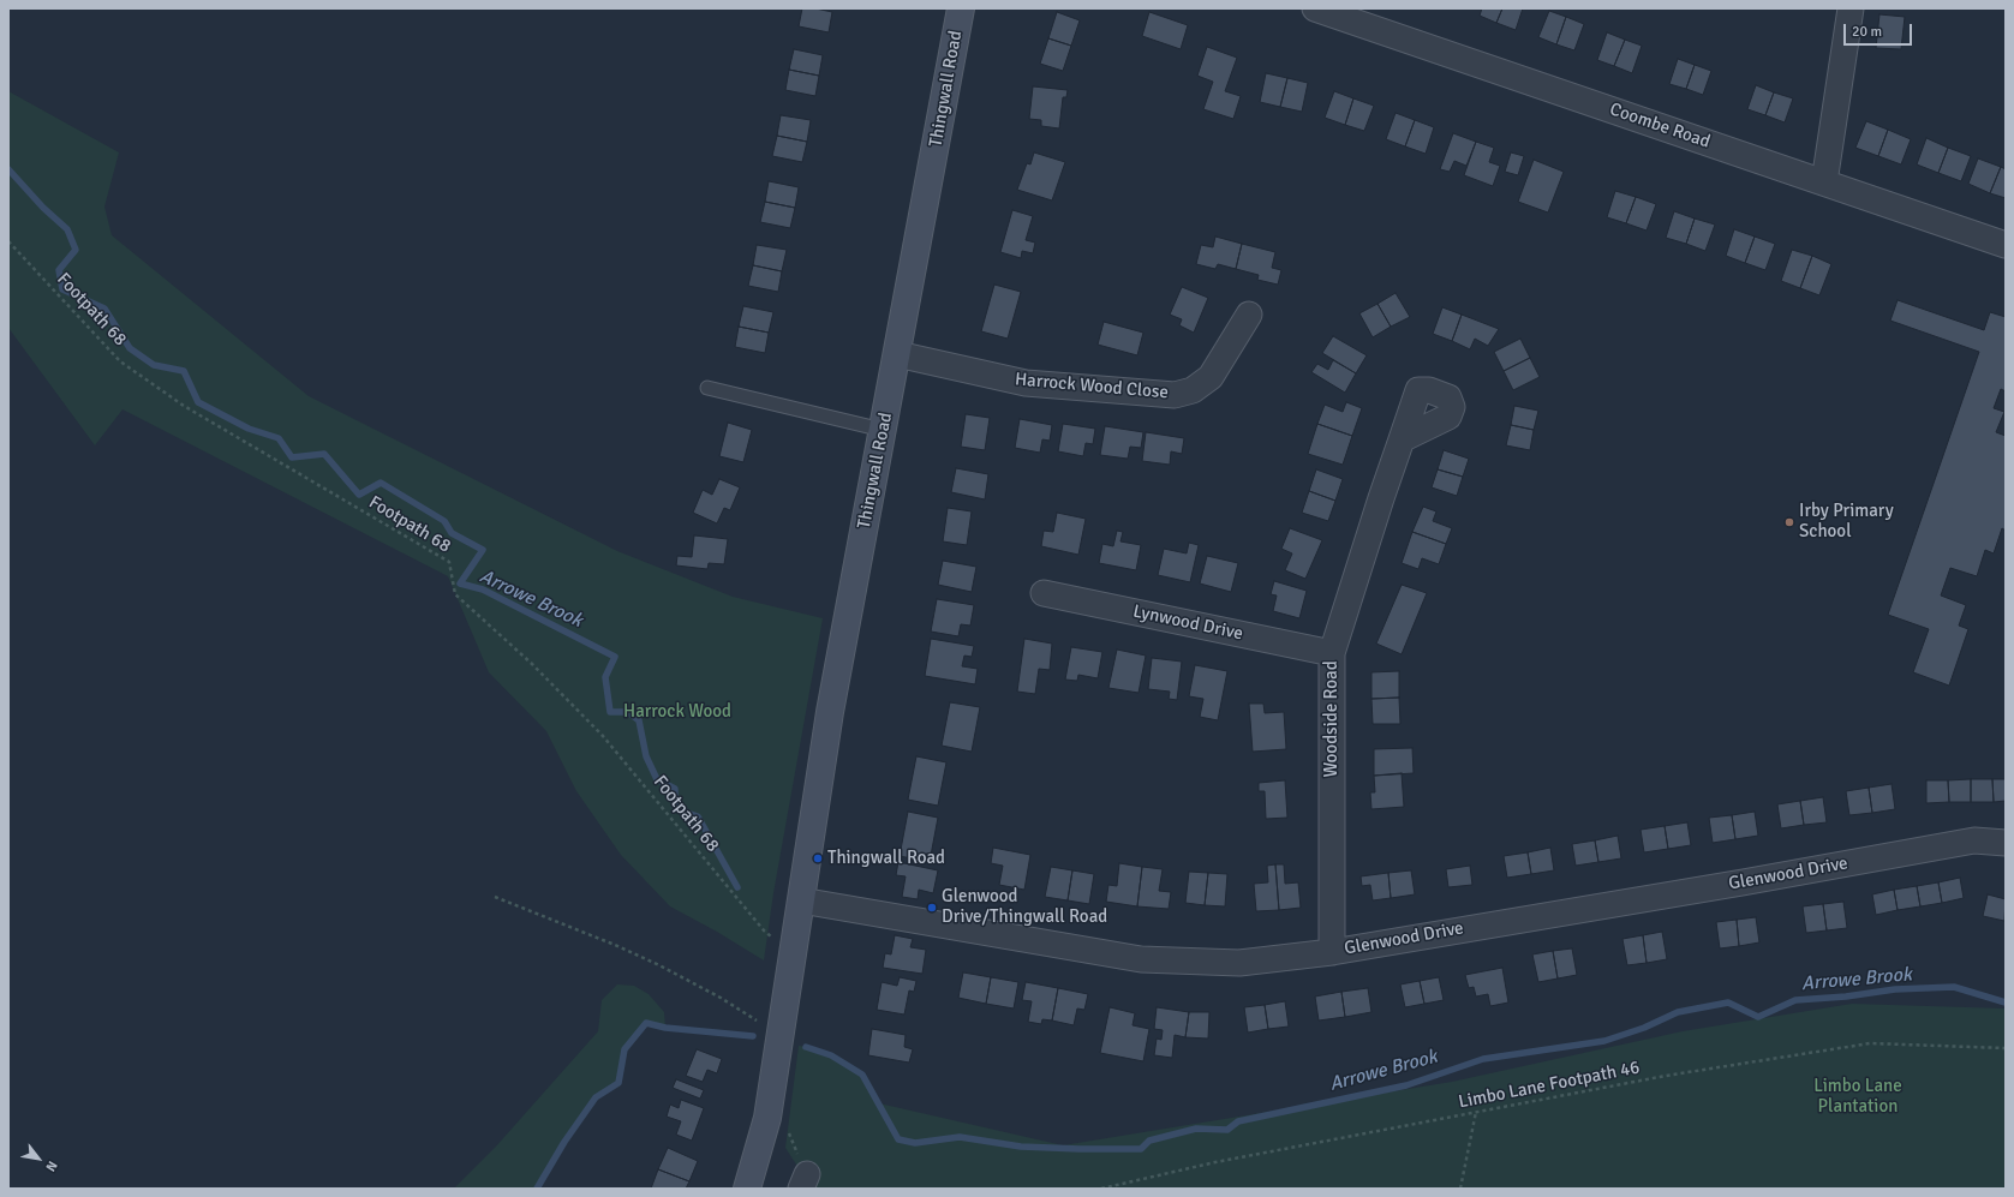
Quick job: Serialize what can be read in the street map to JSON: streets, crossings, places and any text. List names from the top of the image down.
{
  "streets": {
    "street": [
      "Thingwall Road",
      "Coombe Road",
      "Harrock Wood Close",
      "Lynwood Drive",
      "Woodside Road",
      "Glenwood Drive"
    ],
    "path": ["Footpath 68", "Limbo Lane Footpath 46"]
  },
  "crossings": [
    ["Thingwall Road", "Footpath 68"],
    ["Thingwall Road", "Harrock Wood Close"],
    ["Thingwall Road", "Glenwood Drive"],
    ["Lynwood Drive", "Woodside Road"],
    ["Woodside Road", "Glenwood Drive"]
  ],
  "water": ["Arrowe Brook"],
  "parks": ["Harrock Wood", "Limbo Lane Plantation"],
  "places": ["Irby Primary School", "Thingwall Road", "Glenwood Drive/Thingwall Road"],
  "scale_bar": "20 m",
  "north": "bottom right"
}
